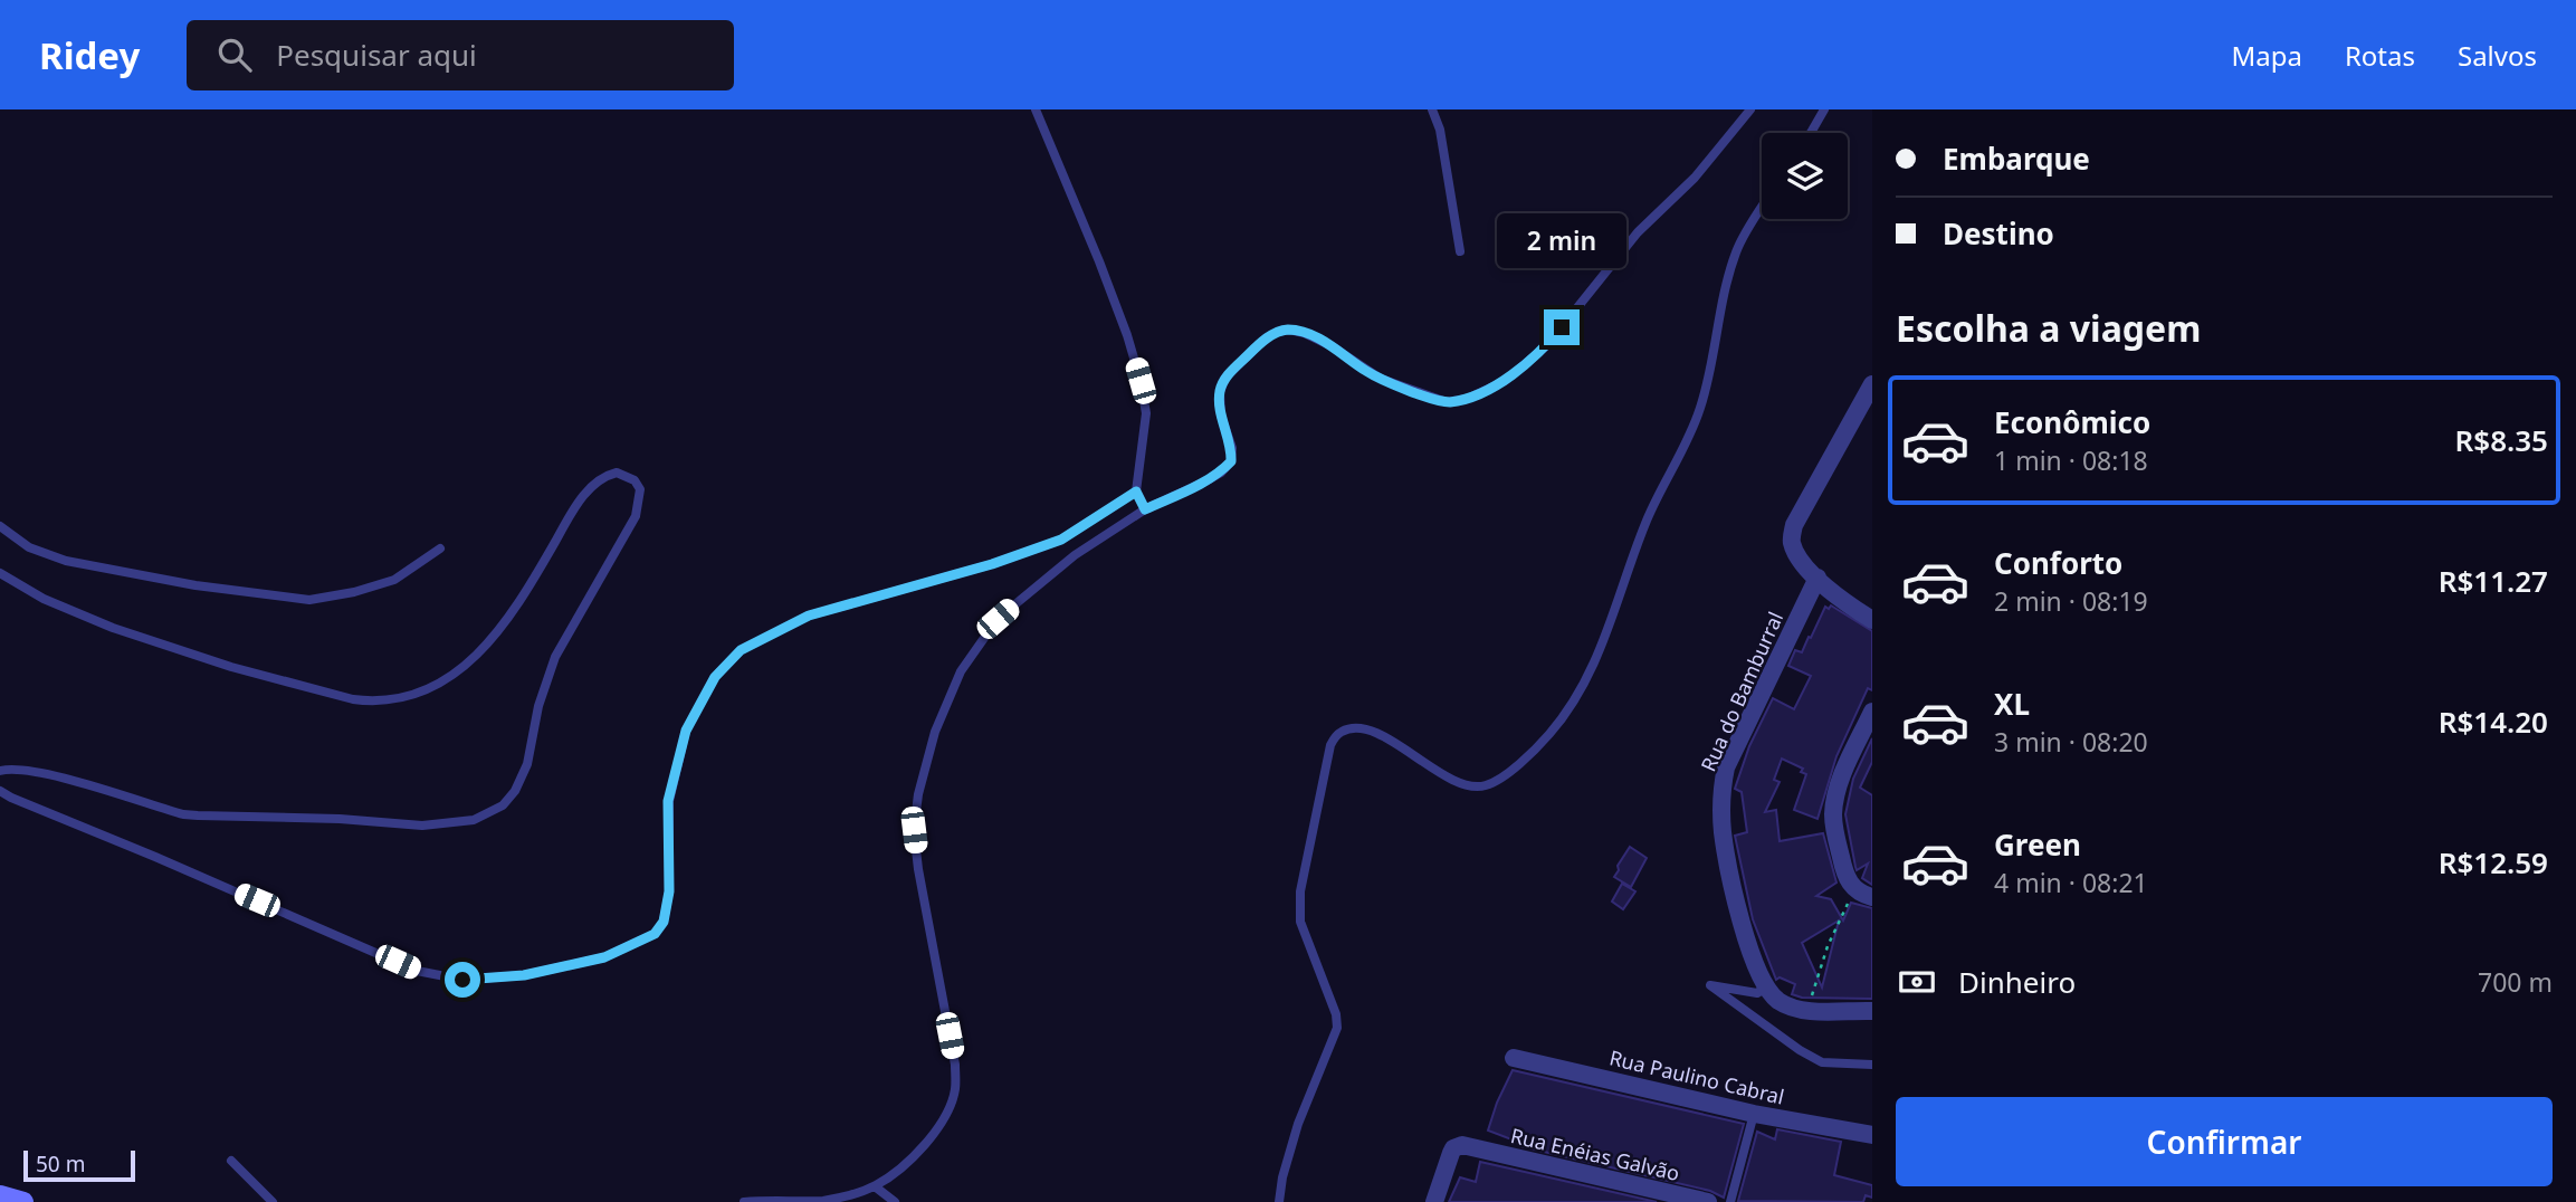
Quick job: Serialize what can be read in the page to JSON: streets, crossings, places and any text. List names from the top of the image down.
{
  "streets": {
    "street": ["Rua do Bamburral", "Rua Paulino Cabral", "Rua Enéias Galvão"]
  },
  "scale_bar": "50 m",
  "page": {
    "header": "Ridey",
    "search": "Pesquisar aqui",
    "nav": ["Mapa", "Rotas", "Salvos"],
    "banner": ["Embarque", "Destino"],
    "bubble": "2 min",
    "heading": "Escolha a viagem",
    "list": [
      {
        "name": "Econômico",
        "note": "1 min · 08:18",
        "value": "R$8.35"
      },
      {
        "name": "Conforto",
        "note": "2 min · 08:19",
        "value": "R$11.27"
      },
      {
        "name": "XL",
        "note": "3 min · 08:20",
        "value": "R$14.20"
      },
      {
        "name": "Green",
        "note": "4 min · 08:21",
        "value": "R$12.59"
      }
    ],
    "pay": ["Dinheiro", "700 m"],
    "buttons": "Confirmar",
    "scale": "50 m"
  }
}
